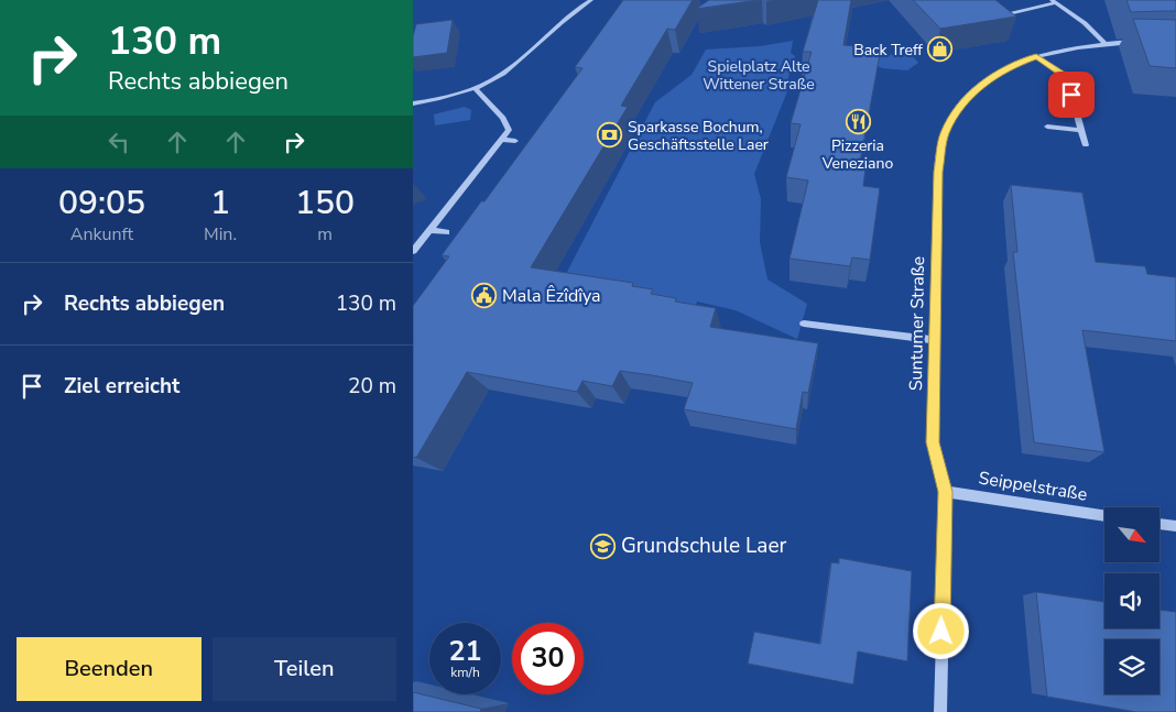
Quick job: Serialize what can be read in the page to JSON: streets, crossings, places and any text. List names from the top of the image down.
{
  "streets": {
    "street": ["Suntumer Straße", "Seippelstraße"]
  },
  "crossings": [
    ["Suntumer Straße", "Seippelstraße"]
  ],
  "parks": ["Spielplatz Alte Wittener Straße"],
  "places": {
    "shop": ["Back Treff"],
    "restaurant": ["Pizzeria Veneziano"],
    "bank": ["Sparkasse Bochum, Geschäftsstelle Laer"],
    "public building": ["Mala Êzîdîya"],
    "school or university": ["Grundschule Laer"]
  },
  "north": "bottom right",
  "page": {
    "turn": ["130 m", "Rechts abbiegen"],
    "eta": [
      "09:05",
      "Ankunft",
      "1",
      "Min.",
      "150",
      "m"
    ],
    "list": [
      {
        "name": "Rechts abbiegen",
        "value": "130 m"
      },
      {
        "name": "Ziel erreicht",
        "value": "20 m"
      }
    ],
    "speed": "21 km/h",
    "limit": "30",
    "buttons": ["Beenden", "Teilen"]
  }
}
